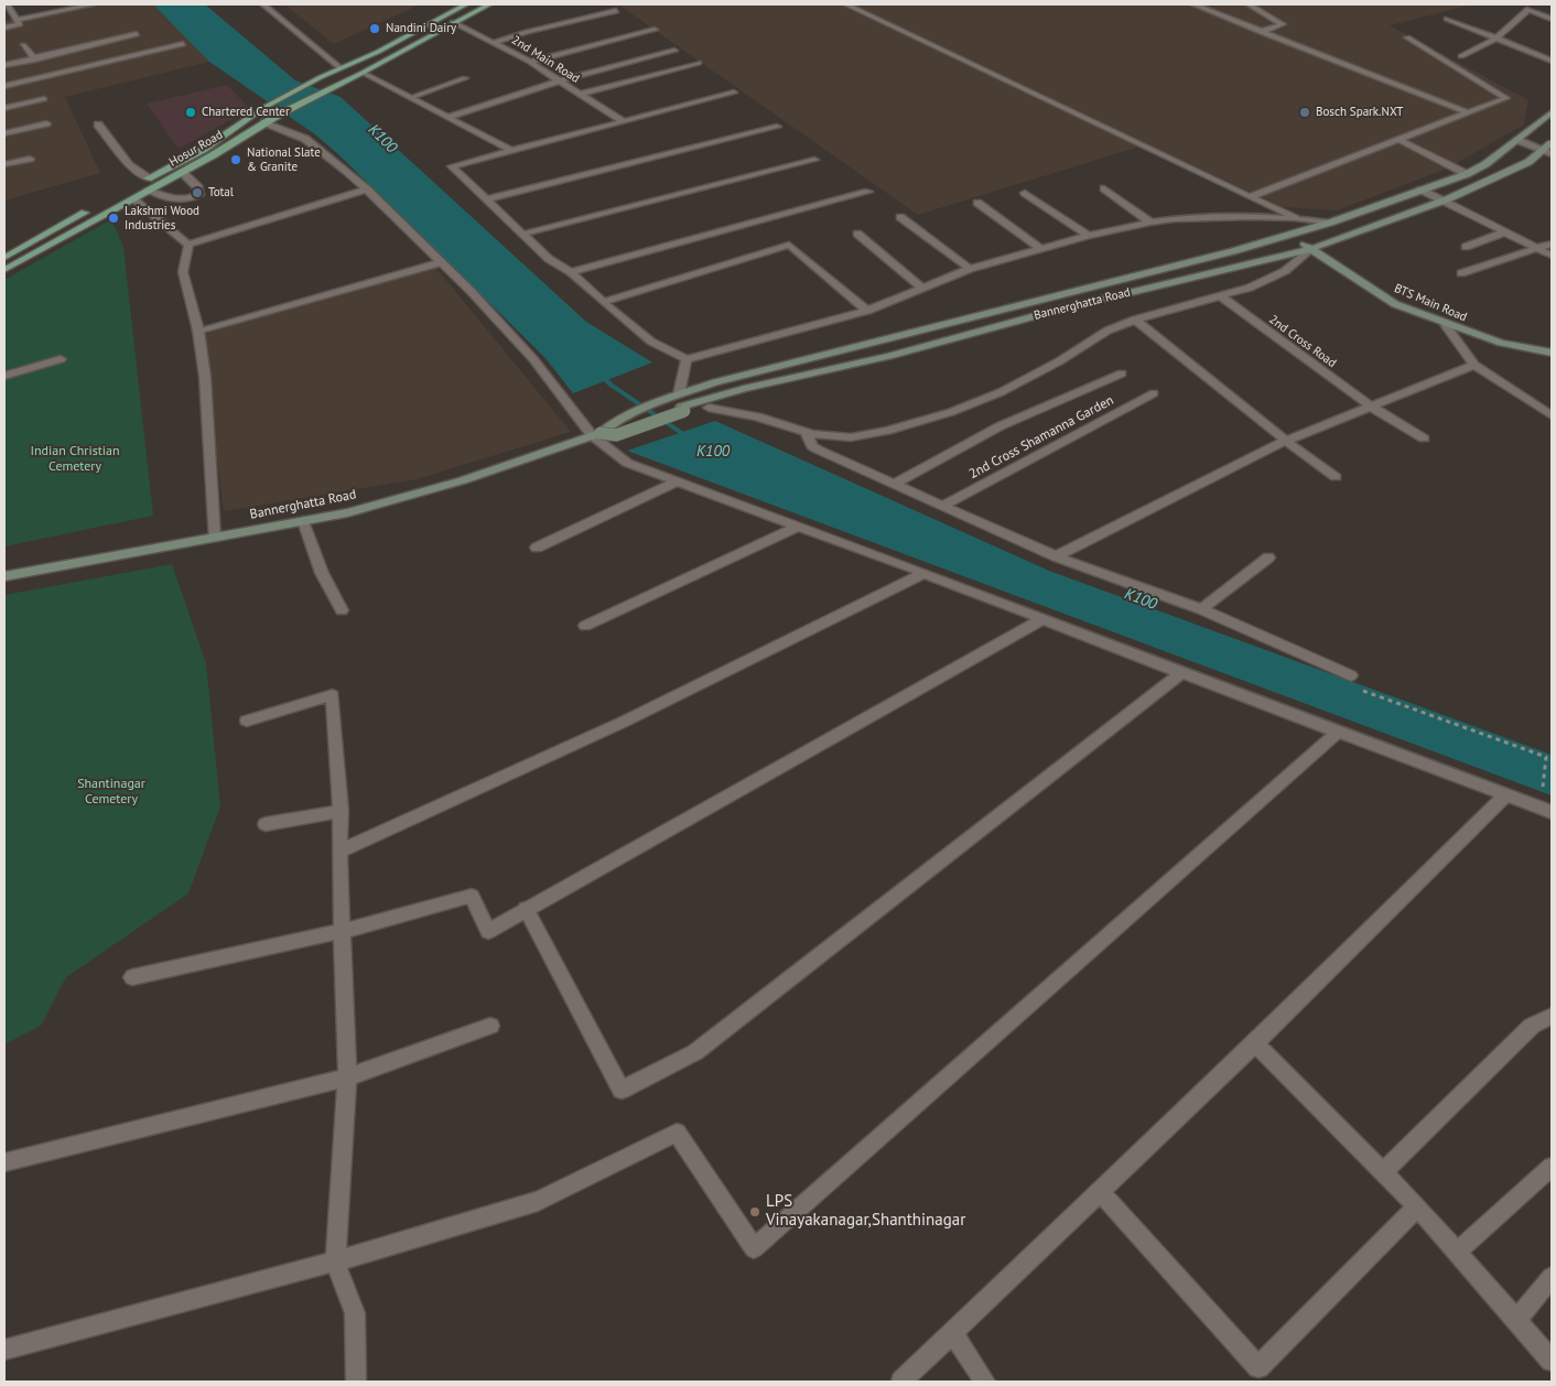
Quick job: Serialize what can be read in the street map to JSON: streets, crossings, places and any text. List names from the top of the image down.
{
  "streets": {
    "main road": ["Hosur Road", "BTS Main Road", "Bannerghatta Road"],
    "street": ["2nd Main Road", "2nd Cross Road", "2nd Cross Shamanna Garden"]
  },
  "crossings": [
    ["2nd Main Road", "Hosur Road"],
    ["BTS Main Road", "Bannerghatta Road"]
  ],
  "water": ["K100"],
  "parks": ["Indian Christian Cemetery", "Shantinagar Cemetery"],
  "places": [
    "Nandini Dairy",
    "Chartered Center",
    "Bosch Spark.NXT",
    "National Slate & Granite",
    "Total",
    "Lakshmi Wood Industries",
    "LPS Vinayakanagar,Shanthinagar"
  ]
}
